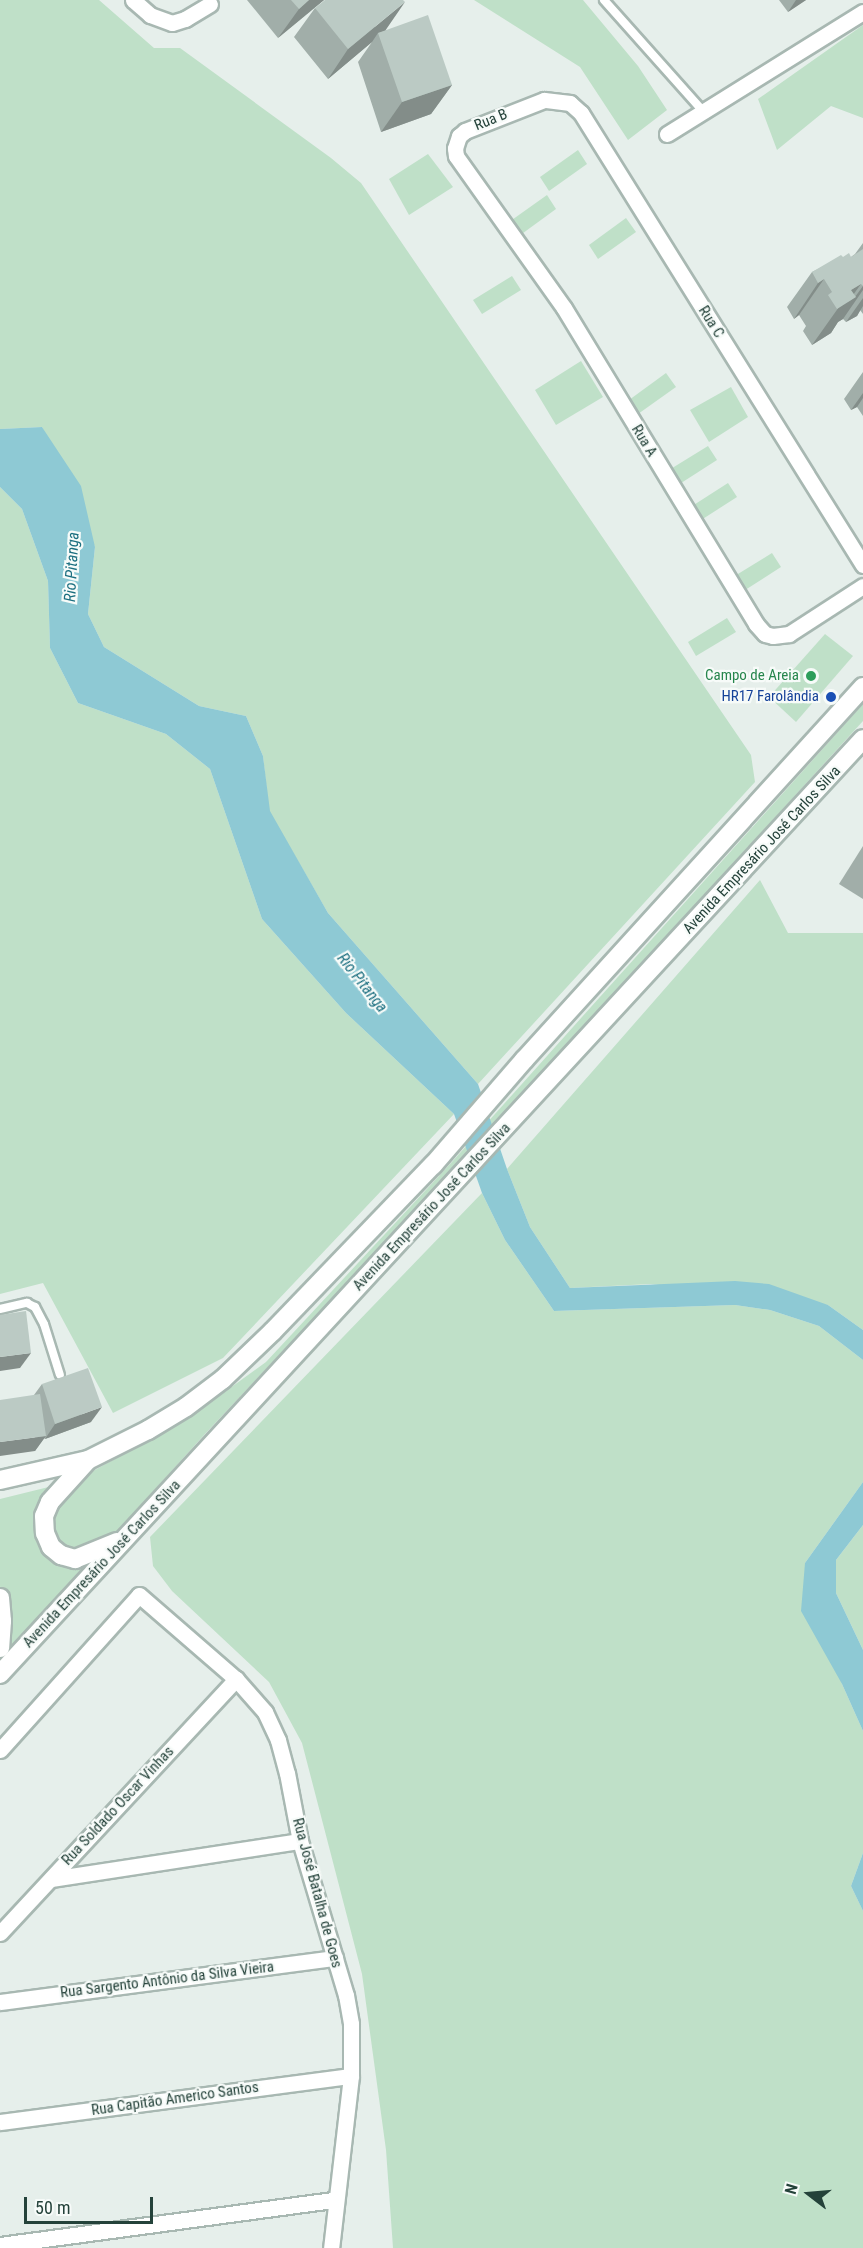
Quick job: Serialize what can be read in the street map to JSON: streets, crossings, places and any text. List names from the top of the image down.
{
  "streets": {
    "main road": ["Avenida Empresário José Carlos Silva"],
    "street": [
      "Rua B",
      "Rua C",
      "Rua A",
      "Rua Soldado Oscar Vinhas",
      "Rua José Batalha de Goes",
      "Rua Sargento Antônio da Silva Vieira",
      "Rua Capitão Americo Santos"
    ]
  },
  "crossings": [
    ["Rua B", "Rua C"],
    ["Rua B", "Rua A"],
    ["Rua Soldado Oscar Vinhas", "Rua José Batalha de Goes"],
    ["Rua José Batalha de Goes", "Rua Sargento Antônio da Silva Vieira"],
    ["Rua José Batalha de Goes", "Rua Capitão Americo Santos"]
  ],
  "water": ["Rio Pitanga"],
  "places": ["Campo de Areia", "HR17 Farolândia"],
  "scale_bar": "50 m",
  "north": "left"
}
